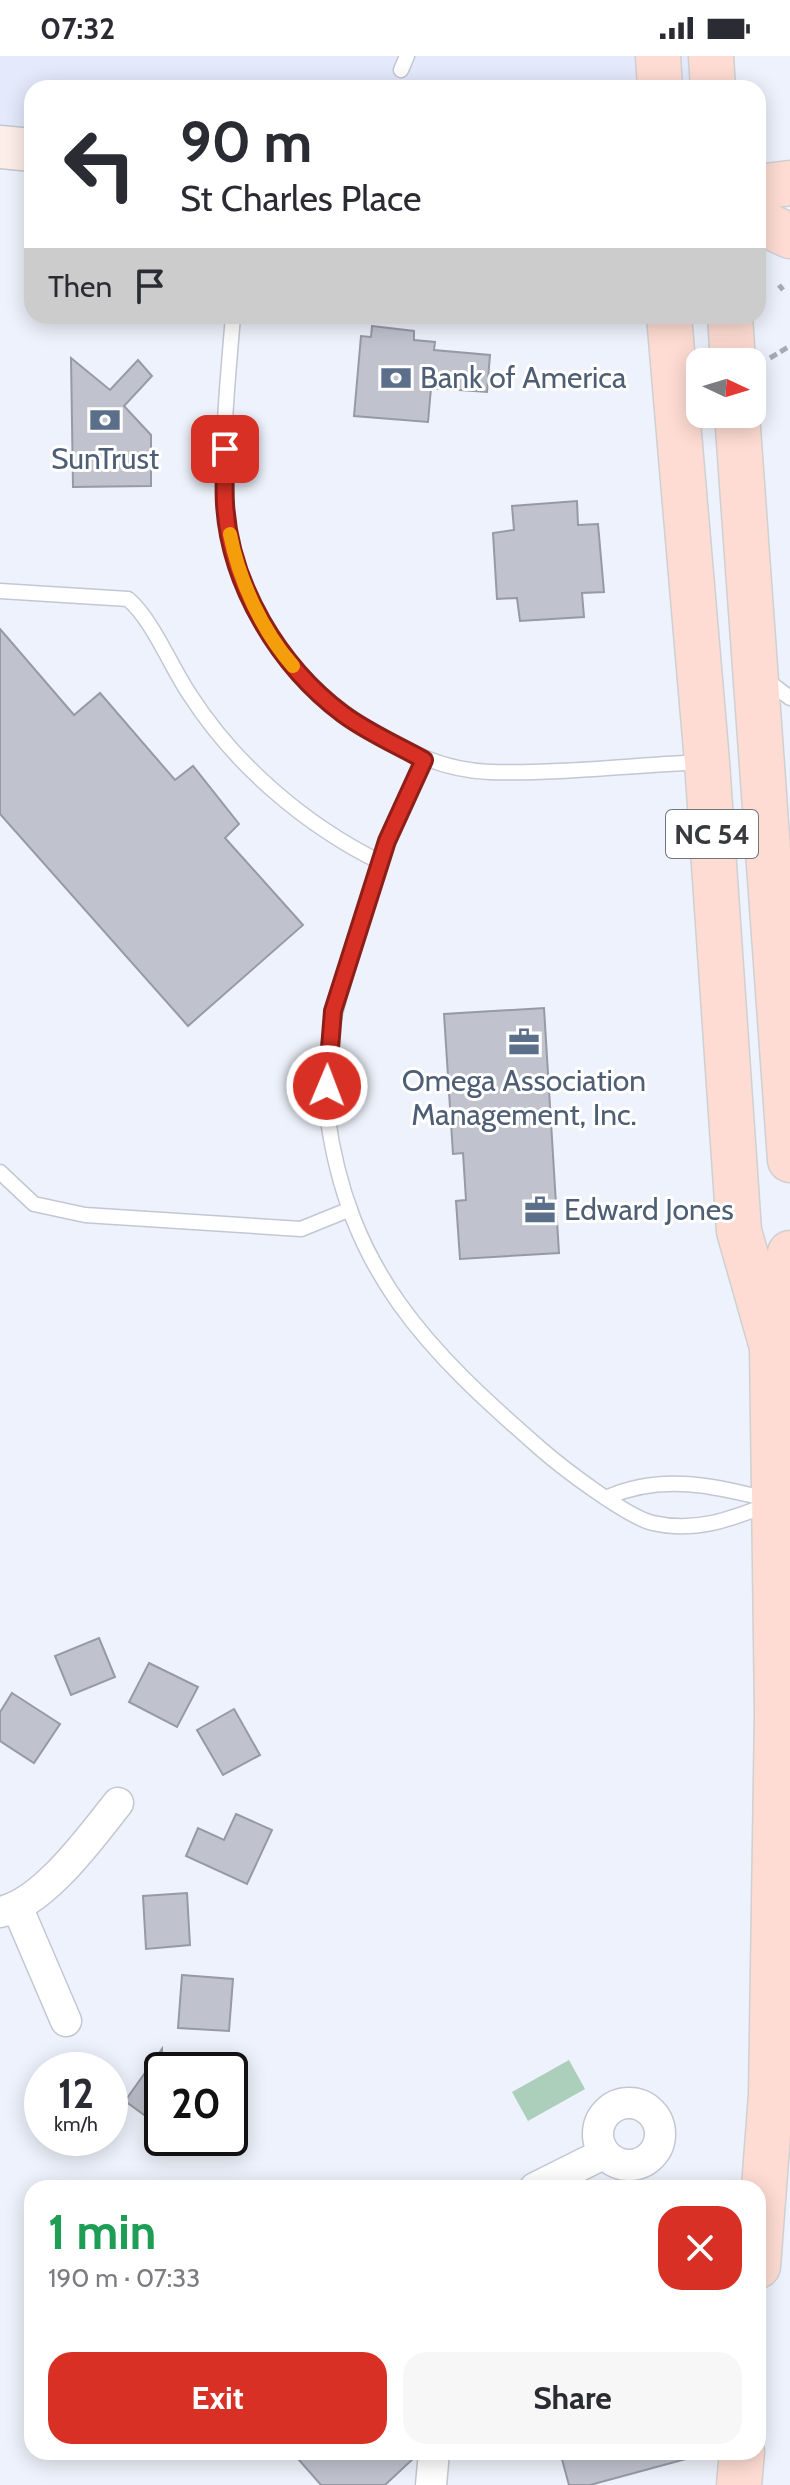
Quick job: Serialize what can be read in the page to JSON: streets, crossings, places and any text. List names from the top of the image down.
{
  "streets": {
    "main road": ["NC 54"]
  },
  "places": {
    "bank": ["Bank of America", "SunTrust"],
    "office": ["Omega Association Management, Inc.", "Edward Jones"]
  },
  "north": "right",
  "page": {
    "status": "07:32",
    "turn": ["90 m", "St Charles Place"],
    "then": "Then",
    "speed": "12 km/h",
    "limit": "20",
    "heading": ["1 min", "190 m · 07:33"],
    "buttons": ["Exit", "Share"]
  }
}
